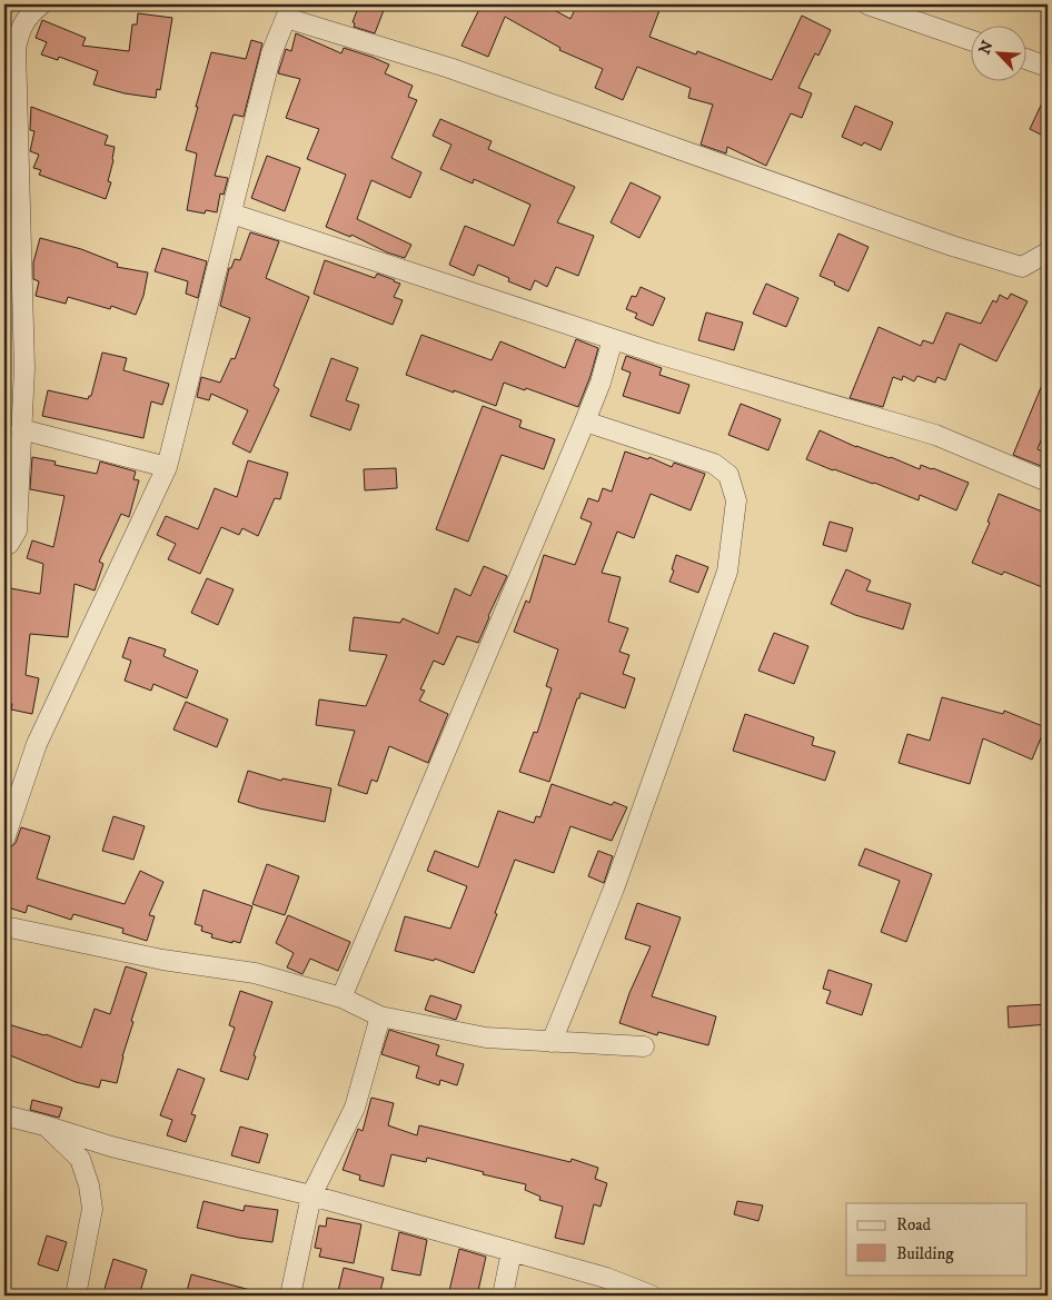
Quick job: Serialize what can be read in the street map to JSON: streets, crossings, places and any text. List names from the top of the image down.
{
  "legend": ["Road", "Building"],
  "north": "top left"
}
